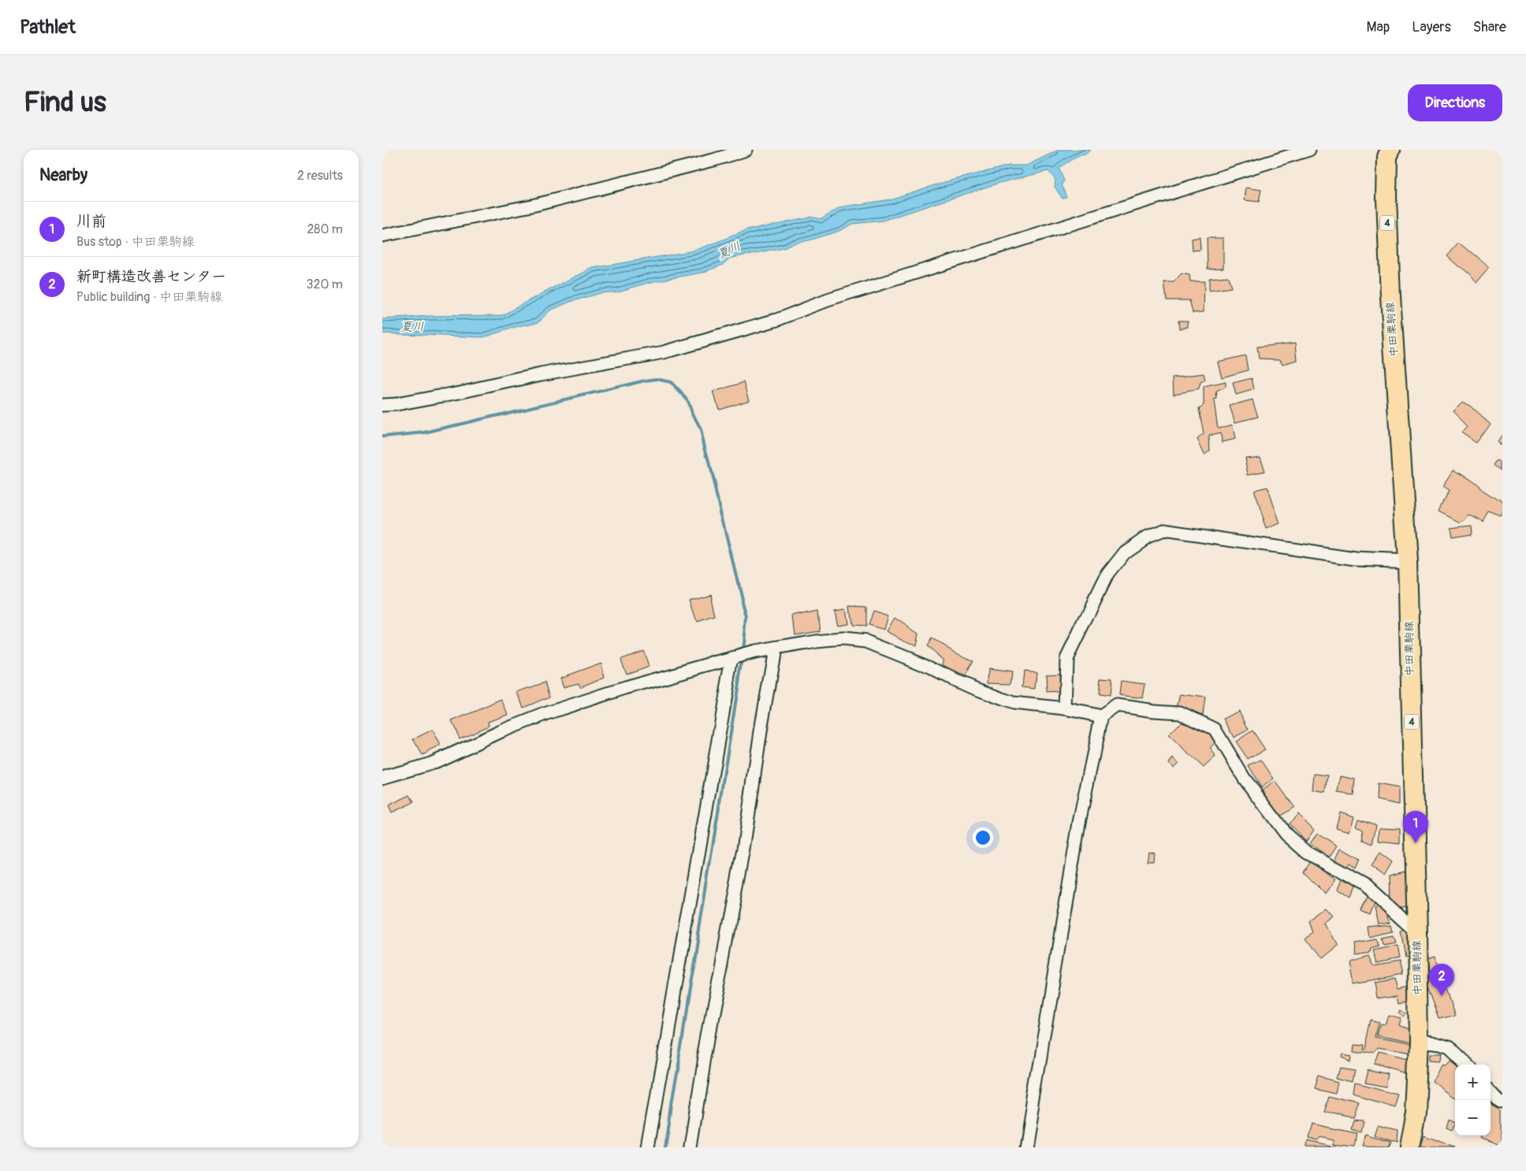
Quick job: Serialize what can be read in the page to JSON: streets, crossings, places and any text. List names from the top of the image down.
{
  "streets": {
    "main road": ["4", "中田栗駒線"]
  },
  "water": ["夏川"],
  "page": {
    "header": "Pathlet",
    "nav": ["Map", "Layers", "Share"],
    "buttons": "Directions",
    "title": "Find us",
    "heading": ["Nearby", "2 results"],
    "list": [
      {
        "mark": "1",
        "name": "川前",
        "note": "Bus stop · 中田栗駒線",
        "value": "280 m"
      },
      {
        "mark": "2",
        "name": "新町構造改善センター",
        "note": "Public building · 中田栗駒線",
        "value": "320 m"
      }
    ],
    "pins": ["1", "2"],
    "map_buttons": ["+", "−"]
  }
}
